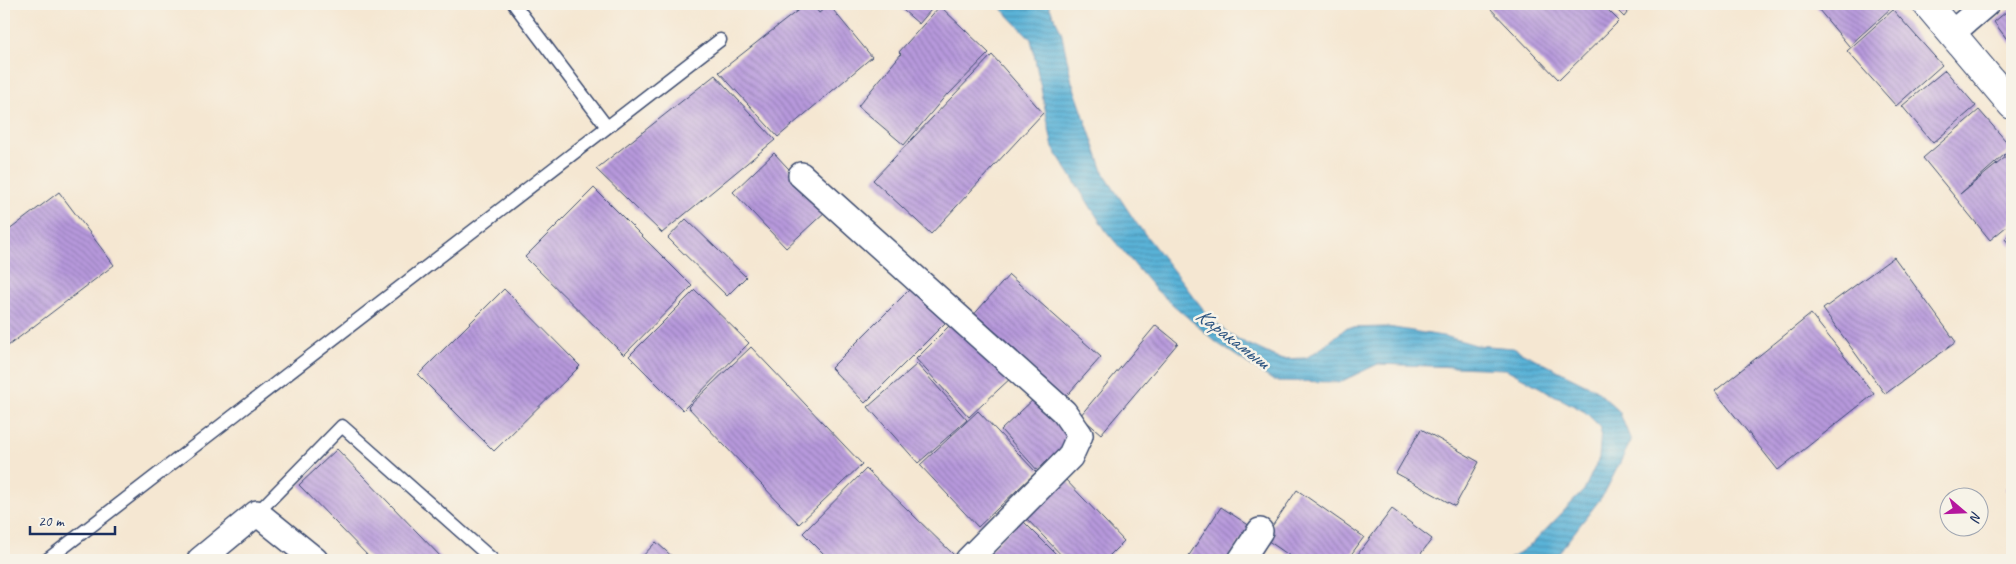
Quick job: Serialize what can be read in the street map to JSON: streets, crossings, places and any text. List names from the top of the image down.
{
  "water": ["Каракамыш"],
  "scale_bar": "20 m",
  "north": "right"
}
